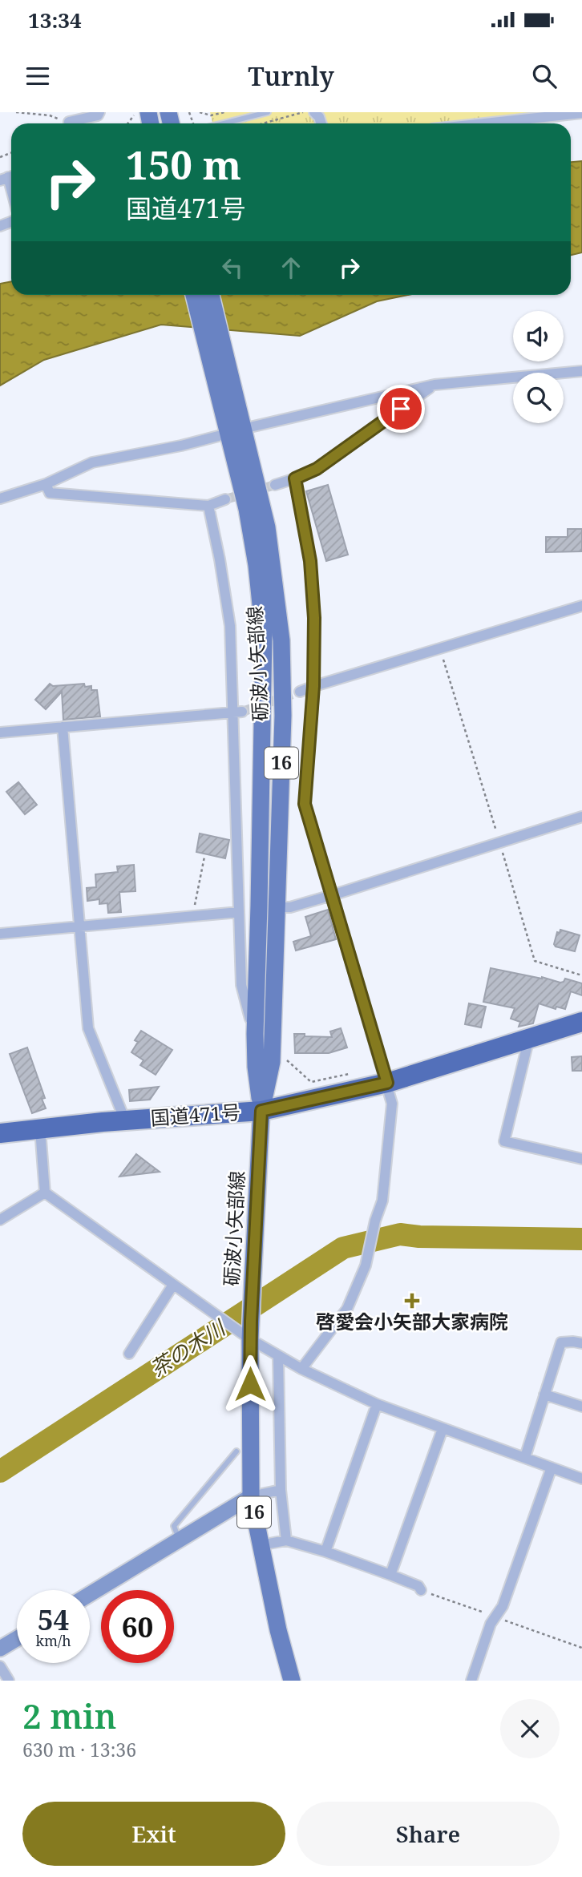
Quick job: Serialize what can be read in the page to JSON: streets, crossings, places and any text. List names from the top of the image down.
{
  "streets": {
    "highway": ["国道471号"],
    "main road": ["砺波小矢部線", "16"]
  },
  "crossings": [
    ["砺波小矢部線", "国道471号"]
  ],
  "water": ["茶の木川"],
  "places": {
    "health": ["啓愛会小矢部大家病院"]
  },
  "page": {
    "status": "13:34",
    "header": "Turnly",
    "turn": ["150 m", "国道471号"],
    "speed": "54 km/h",
    "limit": "60",
    "heading": ["2 min", "630 m · 13:36"],
    "buttons": ["Exit", "Share"]
  }
}
